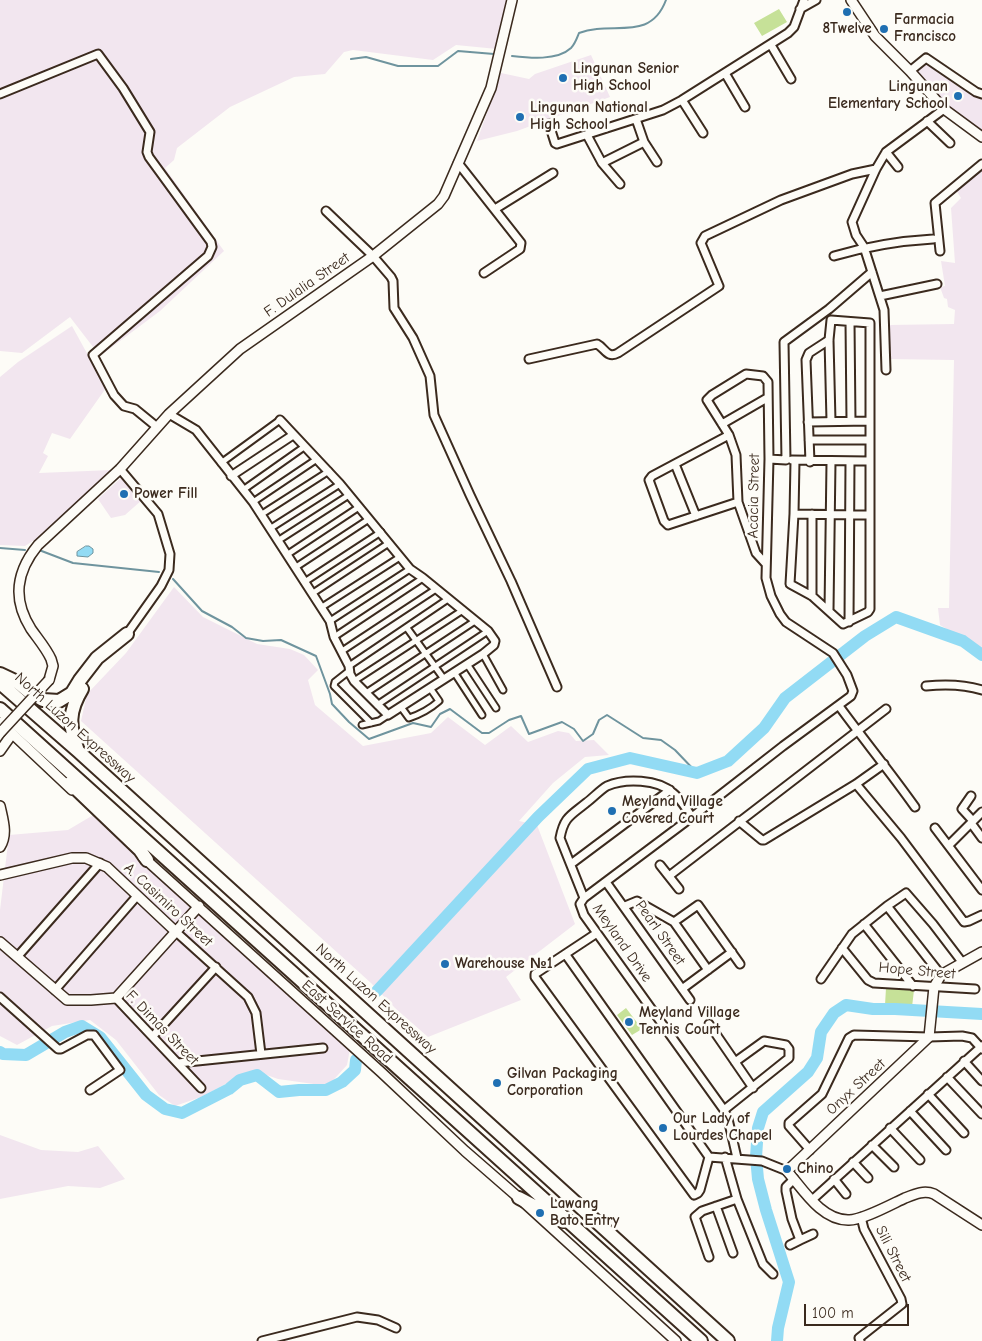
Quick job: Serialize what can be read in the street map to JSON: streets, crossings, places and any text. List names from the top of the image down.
{
  "streets": {
    "highway": ["North Luzon Expressway"],
    "street": [
      "F. Dulalia Street",
      "Acacia Street",
      "A. Casimiro Street",
      "Pearl Street",
      "Meyland Drive",
      "Hope Street",
      "East Service Road",
      "F. Dimas Street",
      "Onyx Street",
      "Sili Street"
    ]
  },
  "crossings": [
    ["Acacia Street", "Meyland Drive"],
    ["Pearl Street", "Meyland Drive"]
  ],
  "places": [
    "8Twelve",
    "Farmacia Francisco",
    "Lingunan Senior High School",
    "Lingunan Elementary School",
    "Lingunan National High School",
    "Power Fill",
    "Meyland Village Covered Court",
    "Warehouse №1",
    "Meyland Village Tennis Court",
    "Gilvan Packaging Corporation",
    "Our Lady of Lourdes Chapel",
    "Chino",
    "Lawang Bato Entry"
  ],
  "scale_bar": "100 m"
}
